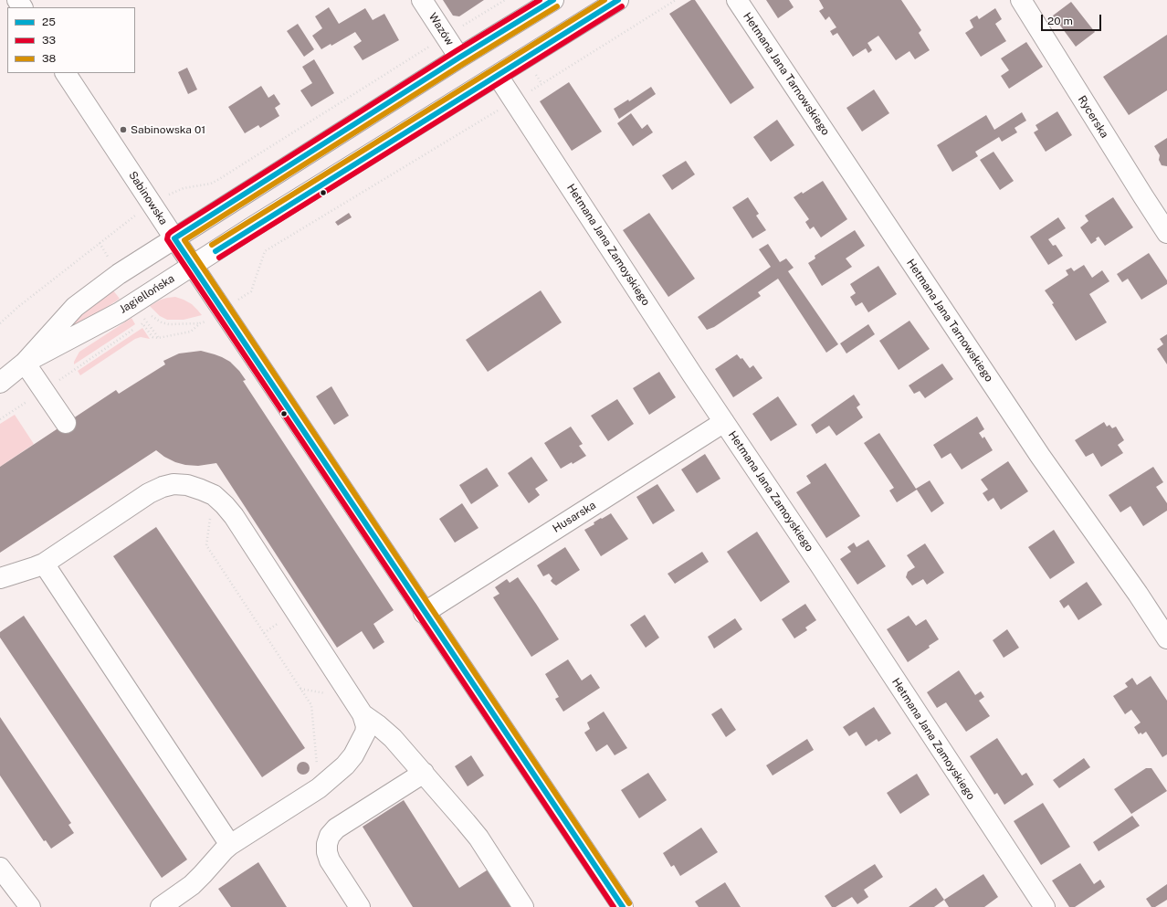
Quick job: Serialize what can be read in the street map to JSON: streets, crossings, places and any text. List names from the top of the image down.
{
  "streets": {
    "street": [
      "Wazów",
      "Hetmana Jana Tarnowskiego",
      "Rycerska",
      "Sabinowska",
      "Hetmana Jana Zamoyskiego",
      "Jagiellońska",
      "Husarska"
    ]
  },
  "crossings": [
    ["Wazów", "Jagiellońska"],
    ["Sabinowska", "Jagiellońska"],
    ["Sabinowska", "Husarska"],
    ["Hetmana Jana Zamoyskiego", "Jagiellońska"],
    ["Hetmana Jana Zamoyskiego", "Husarska"]
  ],
  "places": ["Sabinowska 01"],
  "lines": ["transit line 25", "transit line 33", "transit line 38"],
  "legend": ["25", "33", "38"],
  "scale_bar": "20 m"
}
